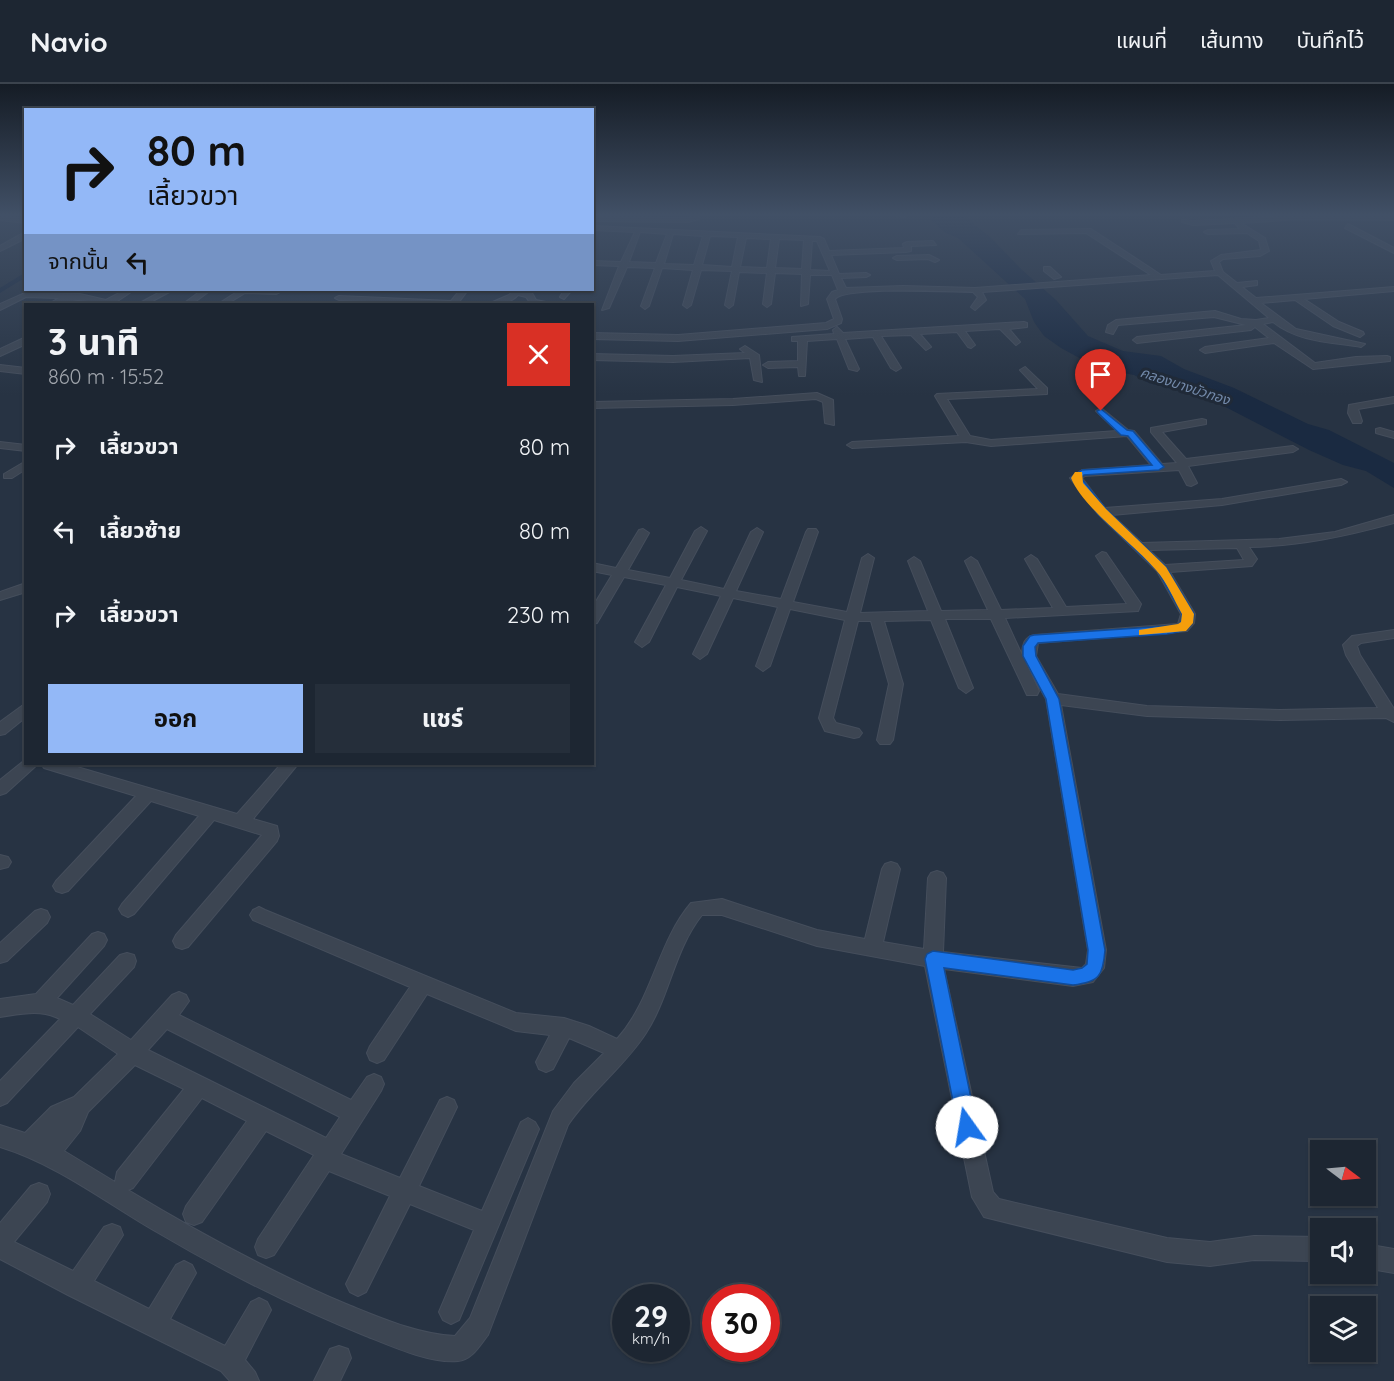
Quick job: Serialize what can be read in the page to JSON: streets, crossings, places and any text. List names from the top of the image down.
{
  "water": ["คลองบางบัวทอง"],
  "north": "right",
  "page": {
    "header": "Navio",
    "nav": ["แผนที่", "เส้นทาง", "บันทึกไว้"],
    "turn": ["80 m", "เลี้ยวขวา"],
    "then": "จากนั้น",
    "heading": ["3 นาที", "860 m · 15:52"],
    "list": [
      {
        "name": "เลี้ยวขวา",
        "value": "80 m"
      },
      {
        "name": "เลี้ยวซ้าย",
        "value": "80 m"
      },
      {
        "name": "เลี้ยวขวา",
        "value": "230 m"
      }
    ],
    "buttons": ["ออก", "แชร์"],
    "speed": "29 km/h",
    "limit": "30"
  }
}
